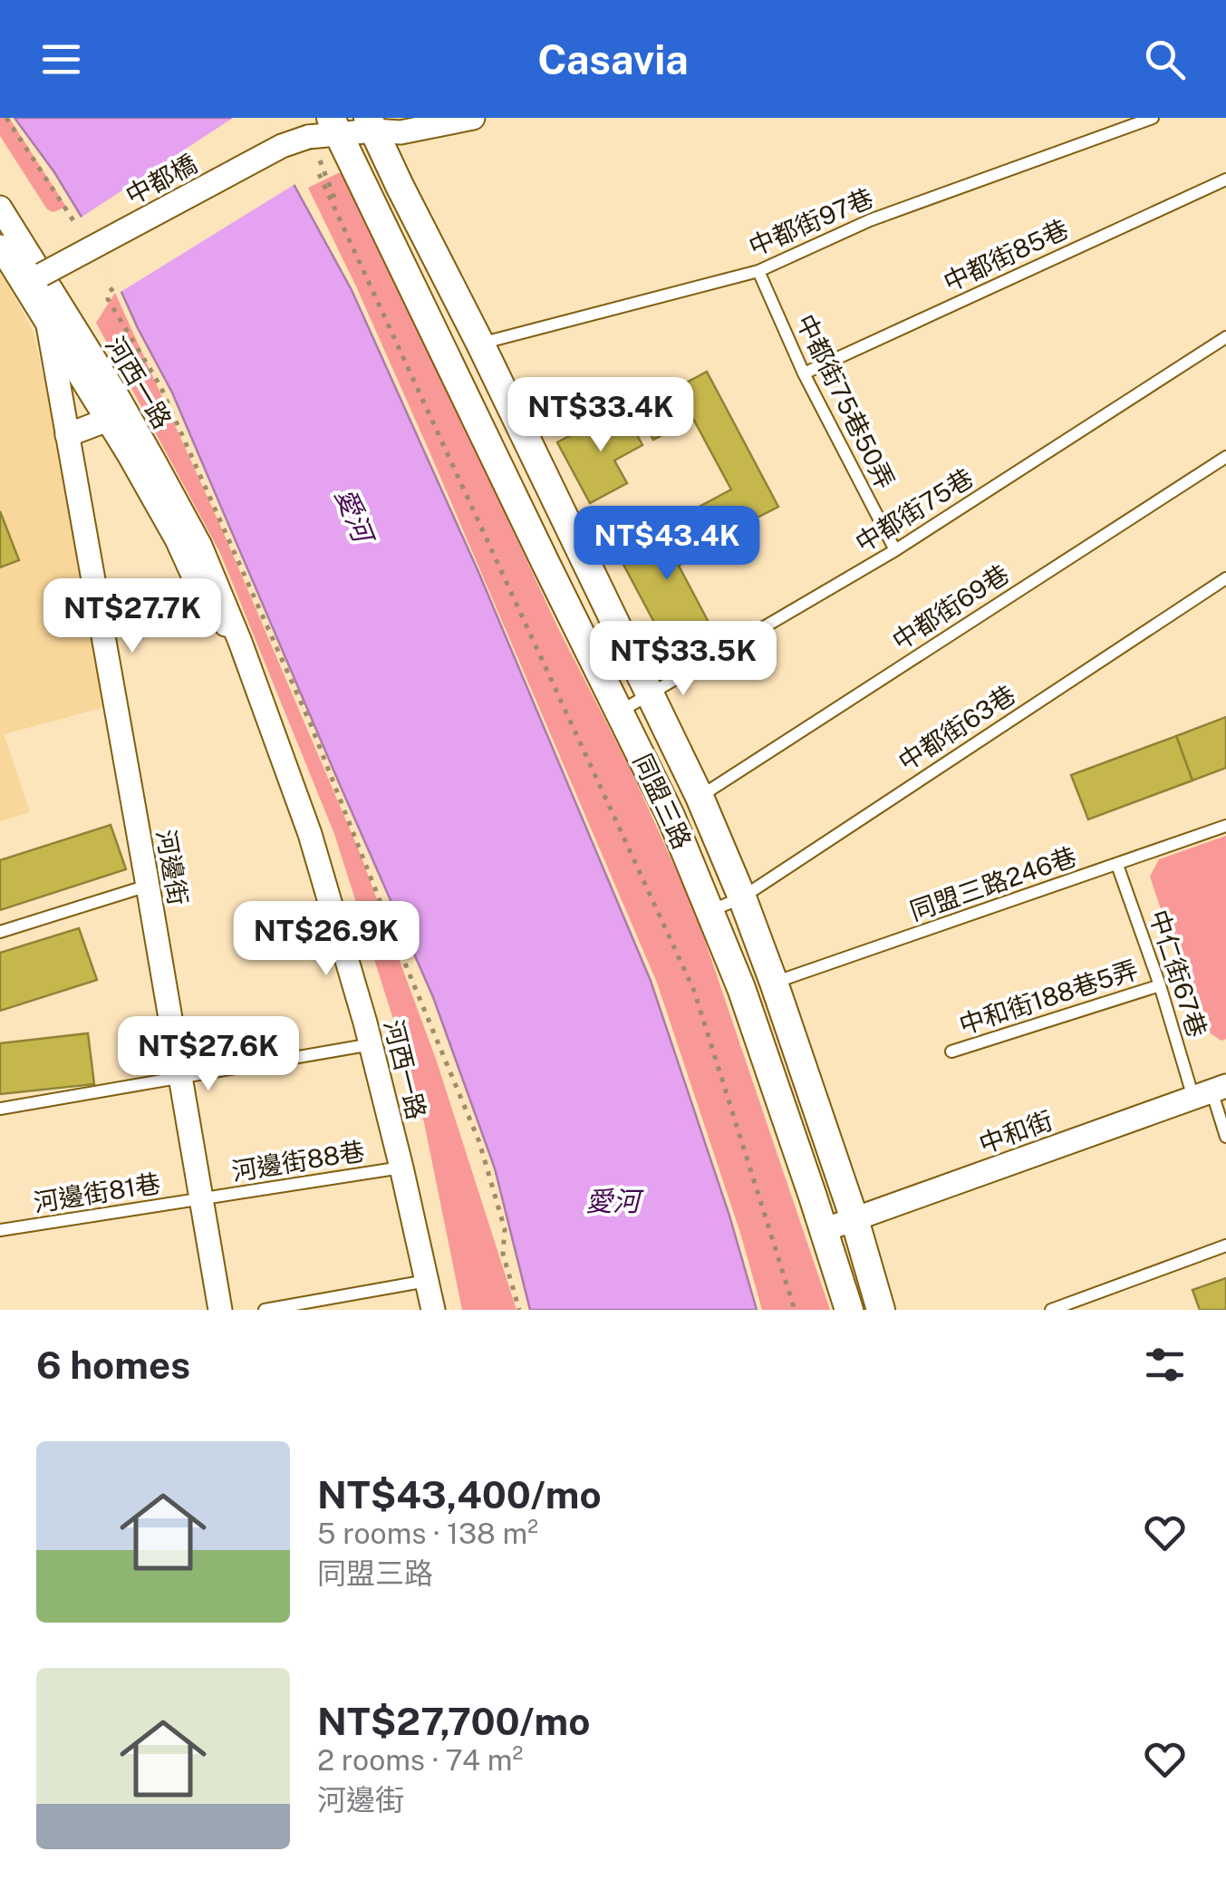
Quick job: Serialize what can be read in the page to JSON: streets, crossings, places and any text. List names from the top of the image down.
{
  "streets": {
    "street": [
      "中都橋",
      "河西一路",
      "同盟三路",
      "河邊街",
      "中和街"
    ],
    "lane": [
      "中都街97巷",
      "中都街85巷",
      "中都街75巷50弄",
      "中都街75巷",
      "中都街69巷",
      "中都街63巷",
      "同盟三路246巷",
      "中仁街67巷",
      "中和街188巷5弄",
      "河邊街88巷",
      "河邊街81巷"
    ]
  },
  "crossings": [
    ["中都橋", "河西一路"],
    ["中都橋", "同盟三路"],
    ["中都街97巷", "中都街75巷50弄"],
    ["中都街97巷", "同盟三路"],
    ["中都街85巷", "中都街75巷50弄"],
    ["河西一路", "河邊街"],
    ["河西一路", "河邊街88巷"],
    ["中都街75巷50弄", "中都街75巷"],
    ["中都街75巷", "同盟三路"],
    ["中都街69巷", "同盟三路"],
    ["中都街63巷", "同盟三路"],
    ["同盟三路", "同盟三路246巷"],
    ["同盟三路", "中和街"],
    ["河邊街", "河邊街88巷"],
    ["河邊街", "河邊街81巷"],
    ["同盟三路246巷", "中仁街67巷"],
    ["中仁街67巷", "中和街188巷5弄"],
    ["中仁街67巷", "中和街"],
    ["河邊街88巷", "河邊街81巷"]
  ],
  "water": ["愛河"],
  "page": {
    "header": "Casavia",
    "price": [
      "NT$33.4K",
      "NT$43.4K",
      "NT$27.7K",
      "NT$33.5K",
      "NT$26.9K",
      "NT$27.6K"
    ],
    "heading": "6 homes",
    "list": [
      {
        "name": "NT$43,400/mo",
        "note": "5 rooms · 138 m² · 同盟三路"
      },
      {
        "name": "NT$27,700/mo",
        "note": "2 rooms · 74 m² · 河邊街"
      }
    ]
  }
}
